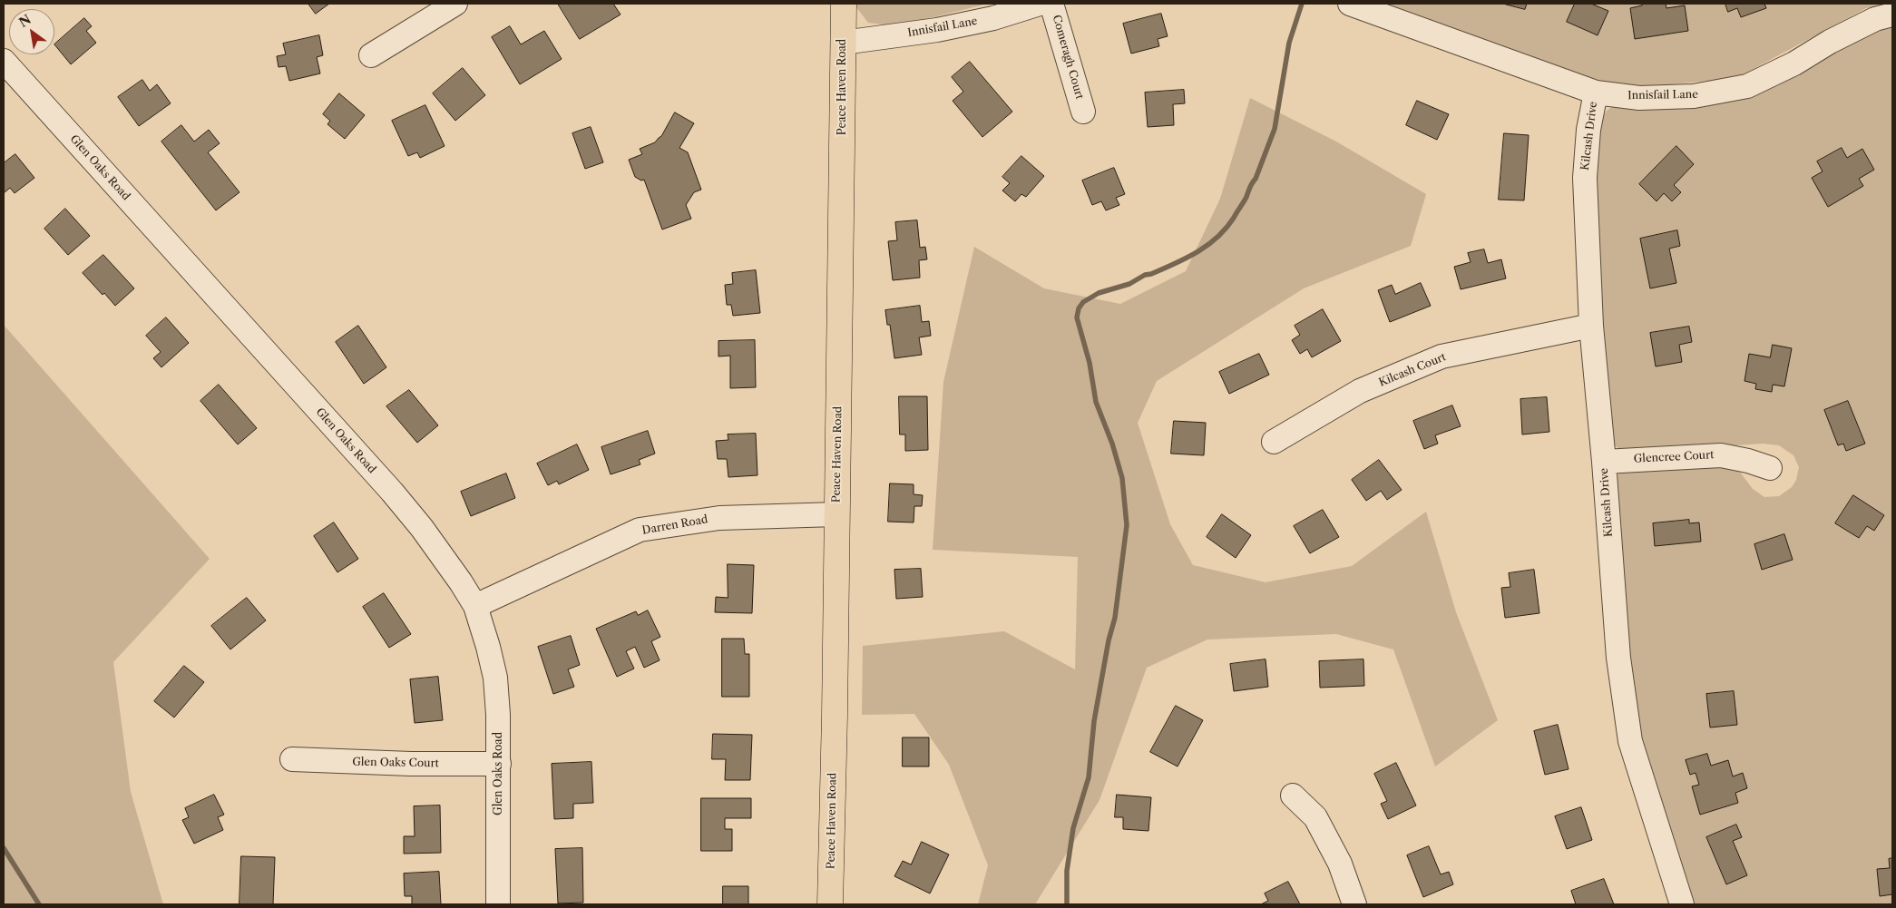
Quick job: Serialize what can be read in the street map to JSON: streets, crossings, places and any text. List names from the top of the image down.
{
  "streets": {
    "main road": ["Peace Haven Road"],
    "street": [
      "Innisfail Lane",
      "Comeragh Court",
      "Kilcash Drive",
      "Glen Oaks Road",
      "Kilcash Court",
      "Glencree Court",
      "Darren Road",
      "Glen Oaks Court"
    ]
  },
  "crossings": [
    ["Innisfail Lane", "Peace Haven Road"],
    ["Innisfail Lane", "Kilcash Drive"],
    ["Peace Haven Road", "Darren Road"],
    ["Kilcash Drive", "Kilcash Court"],
    ["Kilcash Drive", "Glencree Court"],
    ["Glen Oaks Road", "Darren Road"],
    ["Glen Oaks Road", "Glen Oaks Court"]
  ],
  "north": "top left"
}
